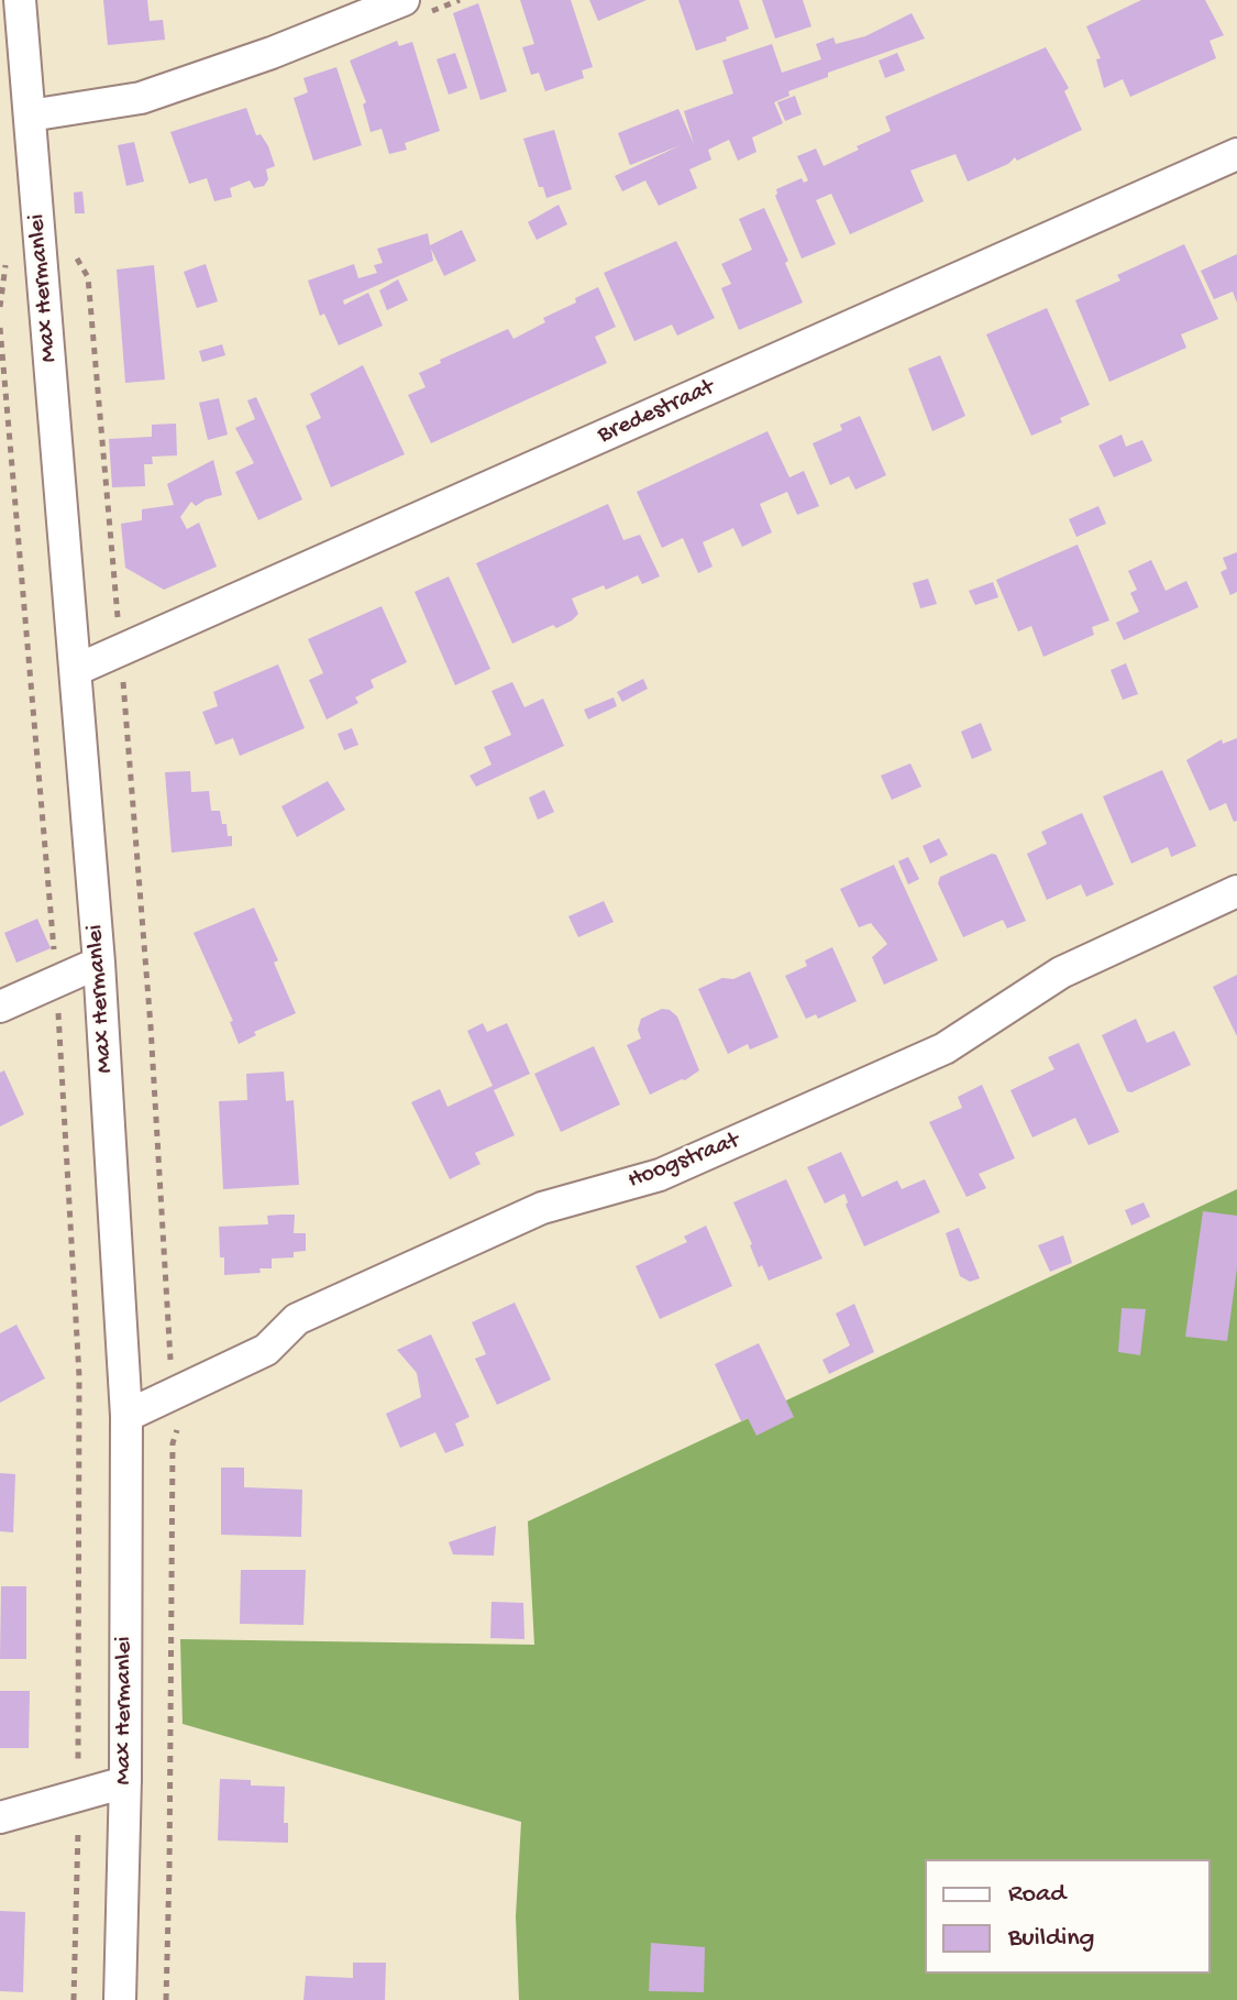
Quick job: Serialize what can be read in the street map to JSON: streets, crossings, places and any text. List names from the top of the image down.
{
  "streets": {
    "street": ["Max Hermanlei", "Bredestraat", "Hoogstraat"]
  },
  "crossings": [
    ["Max Hermanlei", "Bredestraat"],
    ["Max Hermanlei", "Hoogstraat"]
  ],
  "legend": ["Road", "Building"]
}
